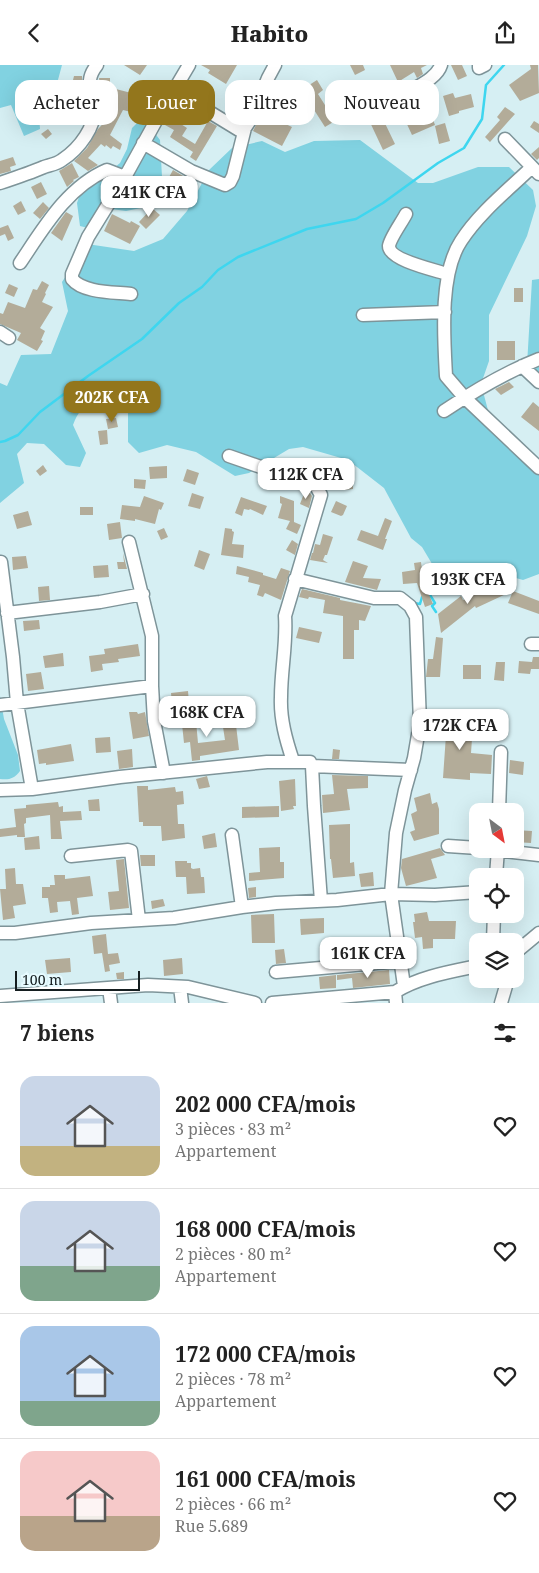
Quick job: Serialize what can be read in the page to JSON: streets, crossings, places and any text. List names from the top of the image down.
{
  "scale_bar": "100 m",
  "north": "bottom right",
  "page": {
    "header": "Habito",
    "chip": [
      "Acheter",
      "Louer",
      "Filtres",
      "Nouveau"
    ],
    "price": [
      "241K CFA",
      "202K CFA",
      "112K CFA",
      "193K CFA",
      "168K CFA",
      "172K CFA",
      "161K CFA"
    ],
    "scale": "100 m",
    "heading": "7 biens",
    "list": [
      {
        "name": "202 000 CFA/mois",
        "note": "3 pièces · 83 m² · Appartement"
      },
      {
        "name": "168 000 CFA/mois",
        "note": "2 pièces · 80 m² · Appartement"
      },
      {
        "name": "172 000 CFA/mois",
        "note": "2 pièces · 78 m² · Appartement"
      },
      {
        "name": "161 000 CFA/mois",
        "note": "2 pièces · 66 m² · Rue 5.689"
      }
    ]
  }
}
